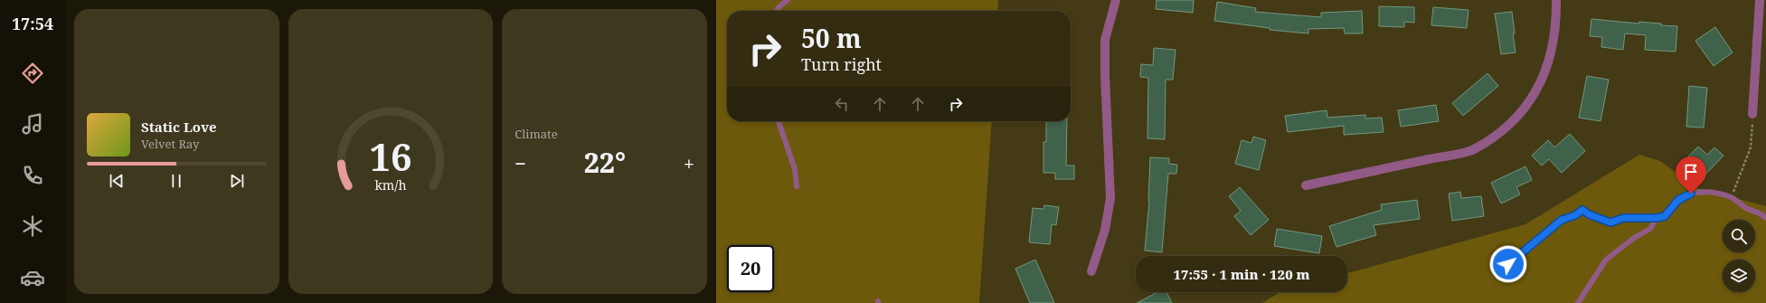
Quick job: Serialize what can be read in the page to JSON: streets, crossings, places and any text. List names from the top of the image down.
{
  "page": {
    "tabs": "17:54",
    "tile": "Climate",
    "turn": ["50 m", "Turn right"],
    "song": ["Static Love", "Velvet Ray"],
    "heat": ["−", "22°", "+"],
    "limit": "20",
    "trip": "17:55 · 1 min · 120 m",
    "gauge": ["16", "km/h"]
  }
}
